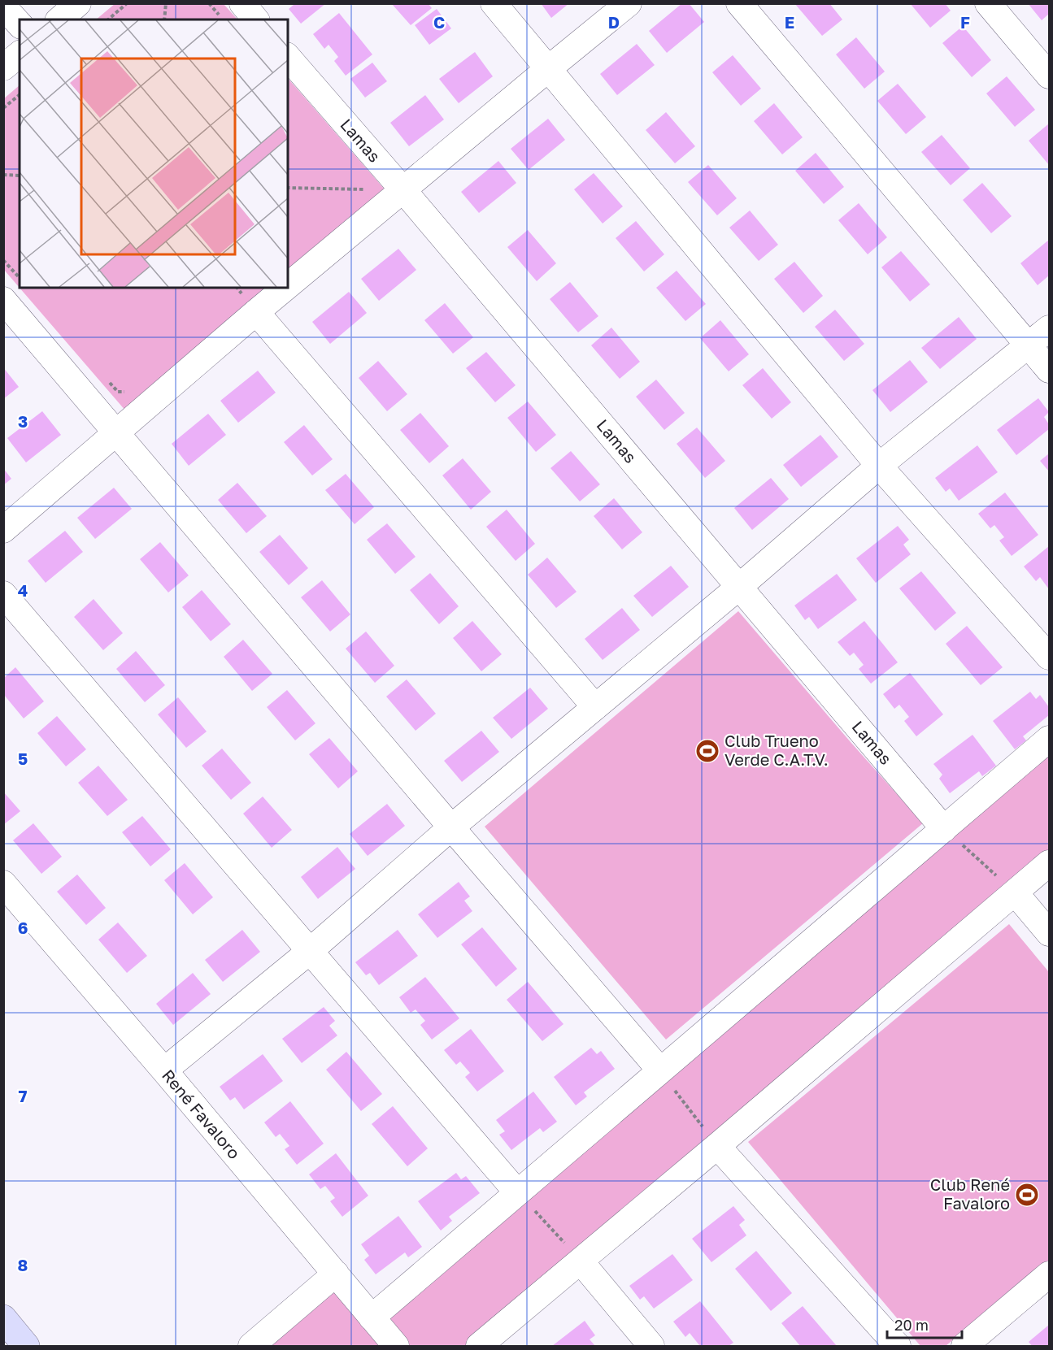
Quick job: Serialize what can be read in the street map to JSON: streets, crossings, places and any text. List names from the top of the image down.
{
  "streets": {
    "street": ["Lamas", "René Favaloro"]
  },
  "places": {
    "sports": ["Club Trueno Verde C.A.T.V.", "Club René Favaloro"]
  },
  "scale_bar": "20 m",
  "grid": {
    "columns": [
      "C",
      "D",
      "E",
      "F"
    ],
    "rows": [
      "3",
      "4",
      "5",
      "6",
      "7",
      "8"
    ]
  }
}
